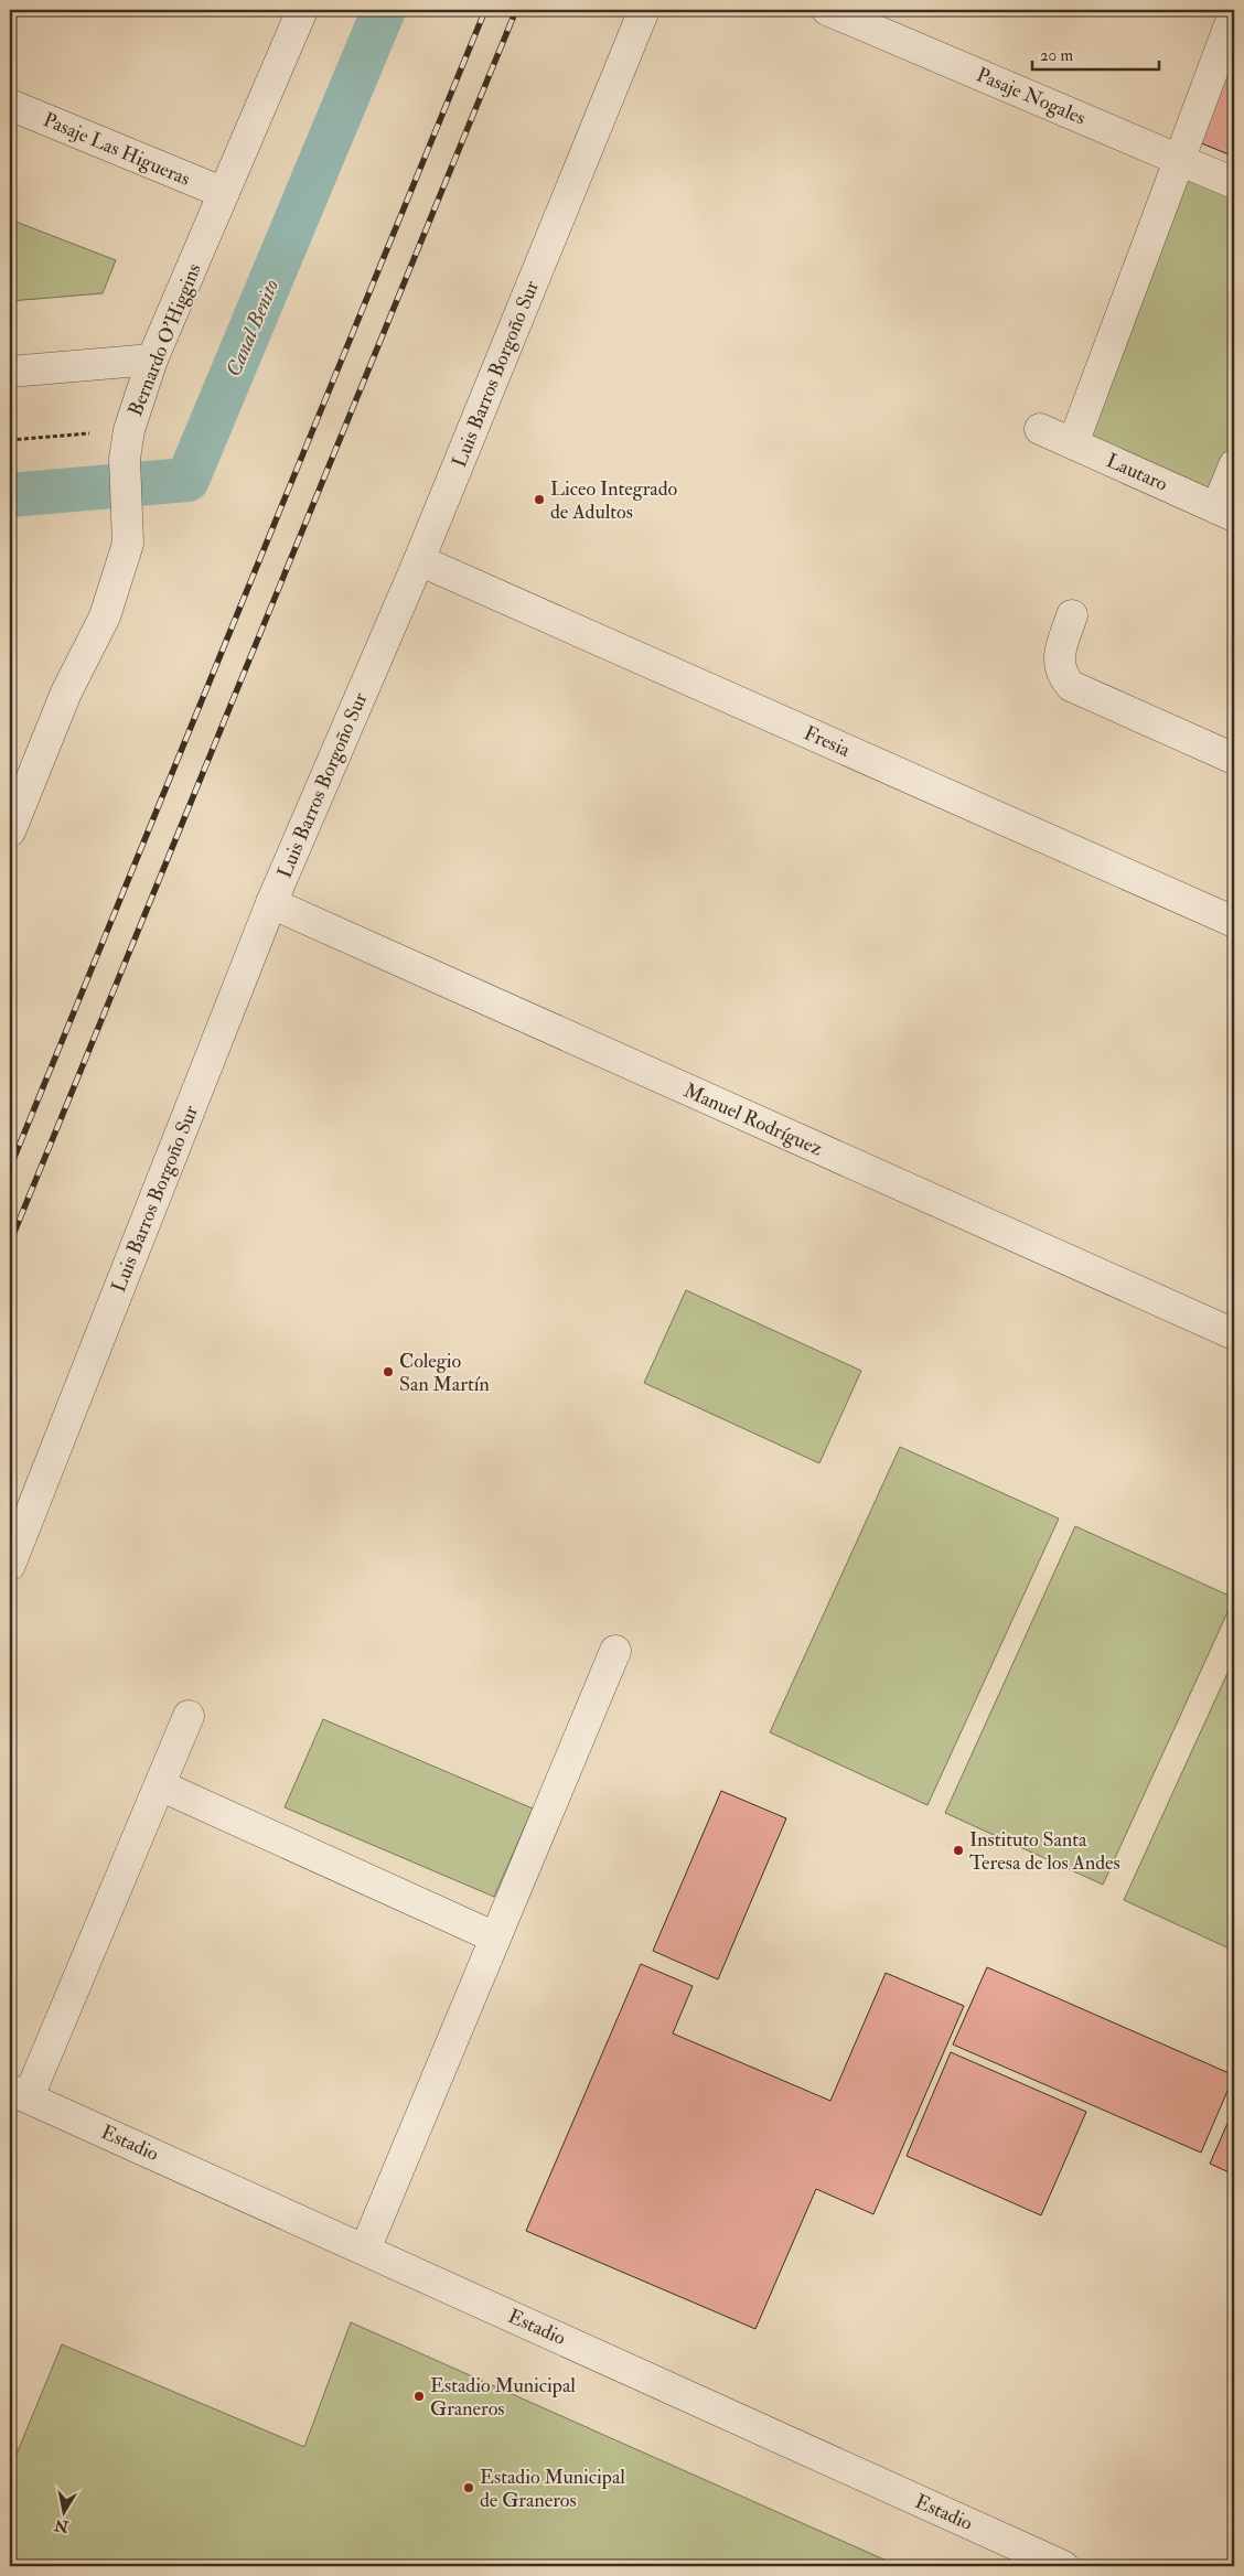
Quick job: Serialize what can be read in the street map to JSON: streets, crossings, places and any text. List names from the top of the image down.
{
  "streets": {
    "street": [
      "Pasaje Nogales",
      "Pasaje Las Higueras",
      "Bernardo O'Higgins",
      "Luis Barros Borgoño Sur",
      "Lautaro",
      "Fresia",
      "Manuel Rodríguez",
      "Estadio"
    ]
  },
  "crossings": [
    ["Pasaje Las Higueras", "Bernardo O'Higgins"],
    ["Luis Barros Borgoño Sur", "Fresia"],
    ["Luis Barros Borgoño Sur", "Manuel Rodríguez"]
  ],
  "water": ["Canal Benito"],
  "places": [
    "Liceo Integrado de Adultos",
    "Colegio San Martín",
    "Instituto Santa Teresa de los Andes",
    "Estadio Municipal Graneros",
    "Estadio Municipal de Graneros"
  ],
  "scale_bar": "20 m",
  "north": "bottom"
}
